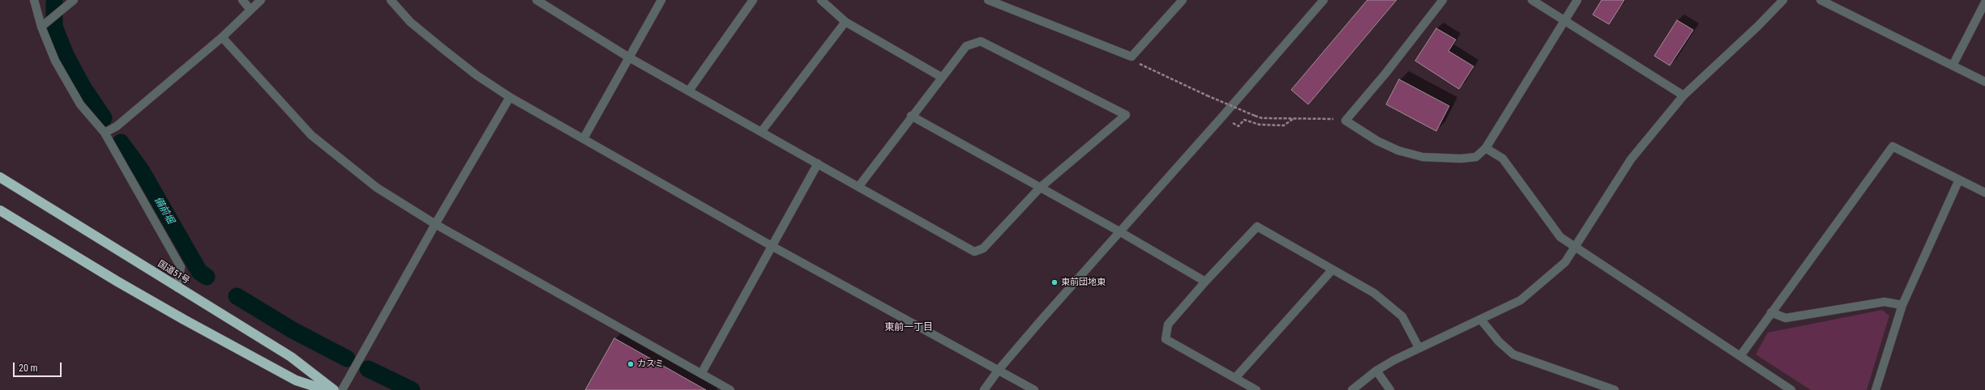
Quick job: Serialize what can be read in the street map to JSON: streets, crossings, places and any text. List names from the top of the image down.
{
  "streets": {
    "highway": ["国道51号"]
  },
  "districts": ["東前一丁目"],
  "water": ["備前堀"],
  "places": ["東前団地東", "カスミ"],
  "scale_bar": "20 m"
}
